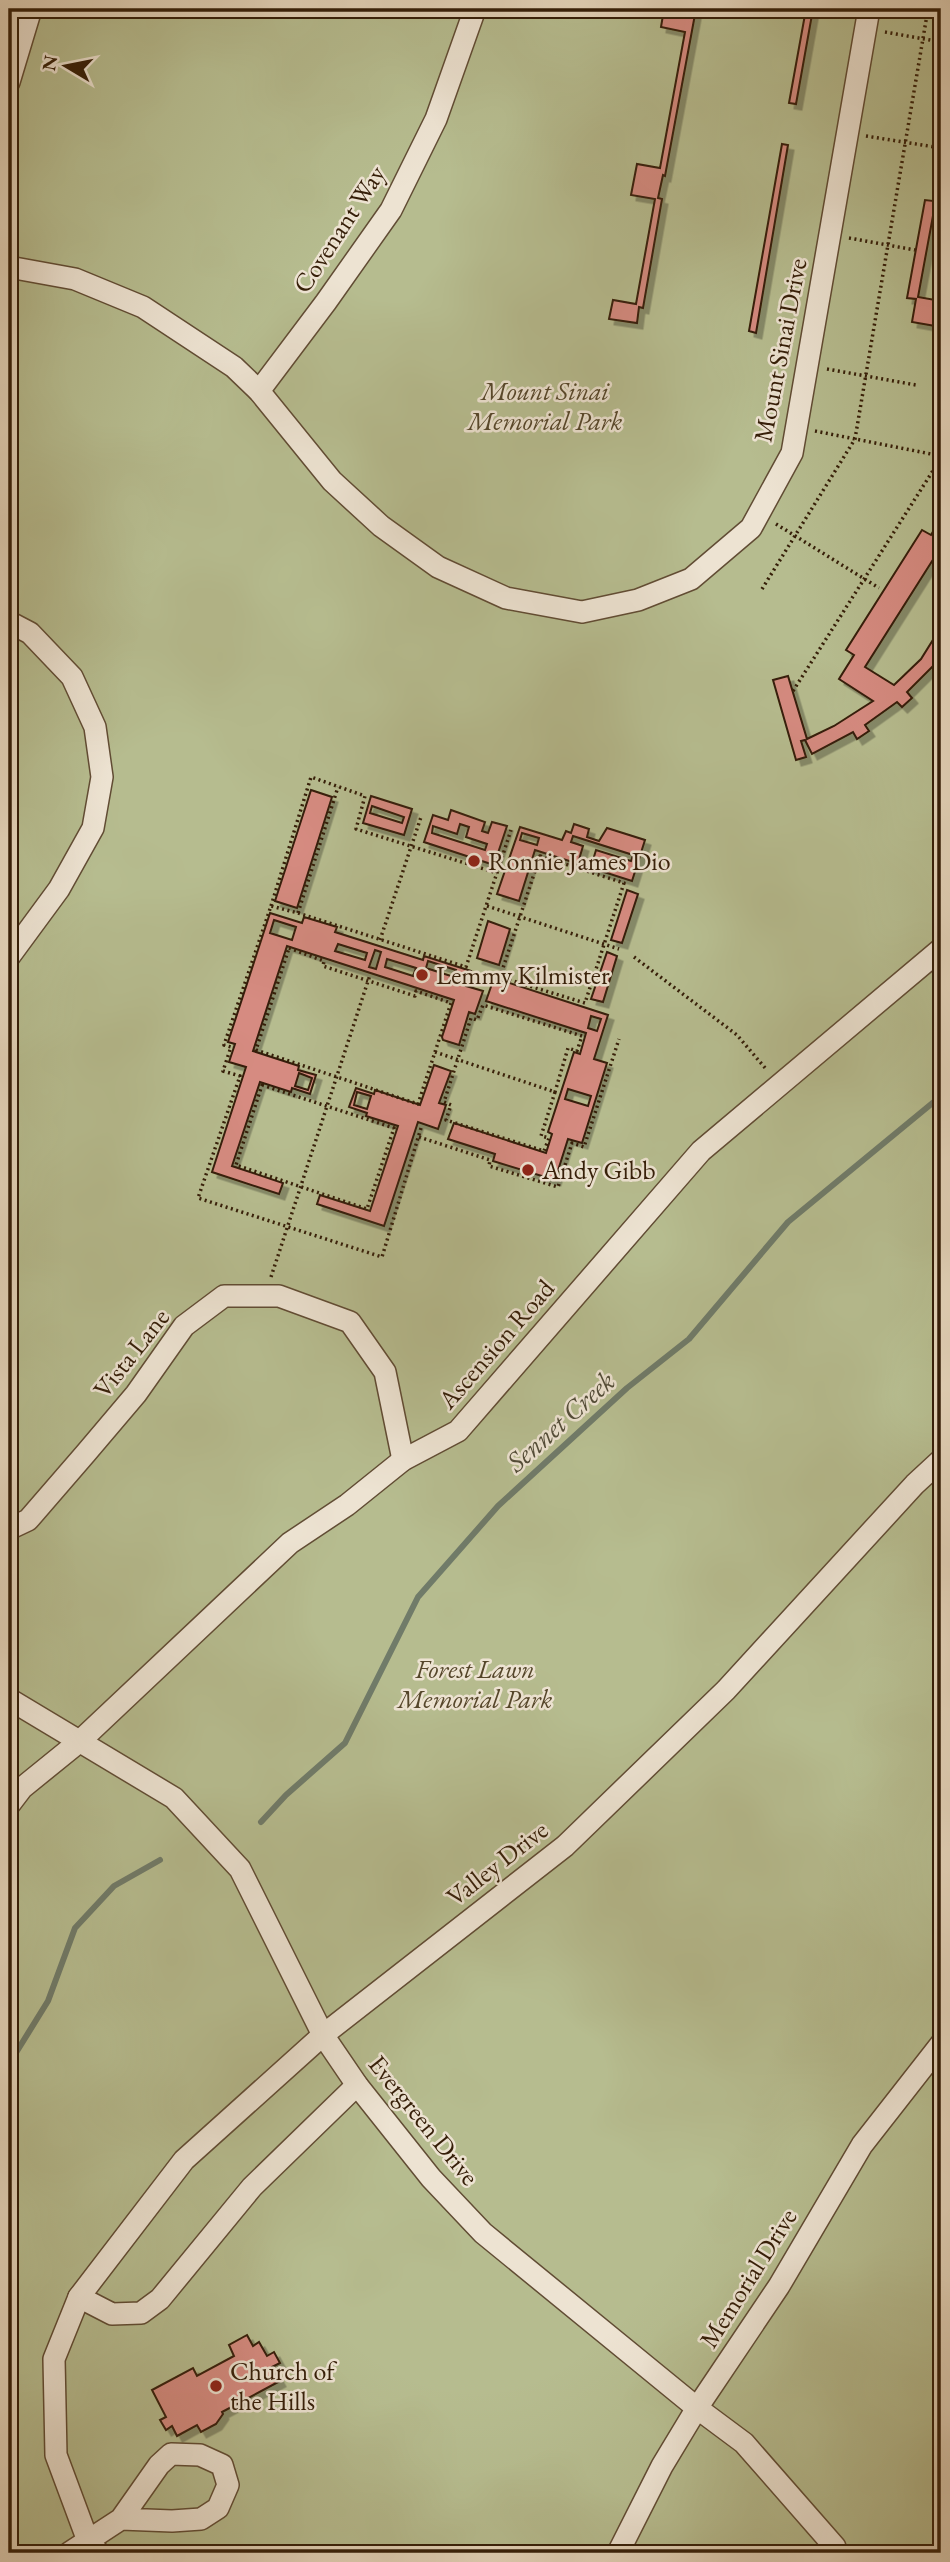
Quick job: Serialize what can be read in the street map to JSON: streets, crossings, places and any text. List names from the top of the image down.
{
  "streets": {
    "lane": [
      "Covenant Way",
      "Mount Sinai Drive",
      "Ascension Road",
      "Vista Lane",
      "Valley Drive",
      "Evergreen Drive",
      "Memorial Drive"
    ]
  },
  "crossings": [
    ["Covenant Way", "Mount Sinai Drive"],
    ["Ascension Road", "Vista Lane"],
    ["Ascension Road", "Evergreen Drive"],
    ["Valley Drive", "Evergreen Drive"],
    ["Evergreen Drive", "Memorial Drive"]
  ],
  "water": ["Sennet Creek"],
  "parks": ["Mount Sinai Memorial Park", "Forest Lawn Memorial Park"],
  "places": [
    "Ronnie James Dio",
    "Lemmy Kilmister",
    "Andy Gibb",
    "Church of the Hills"
  ],
  "north": "left"
}
